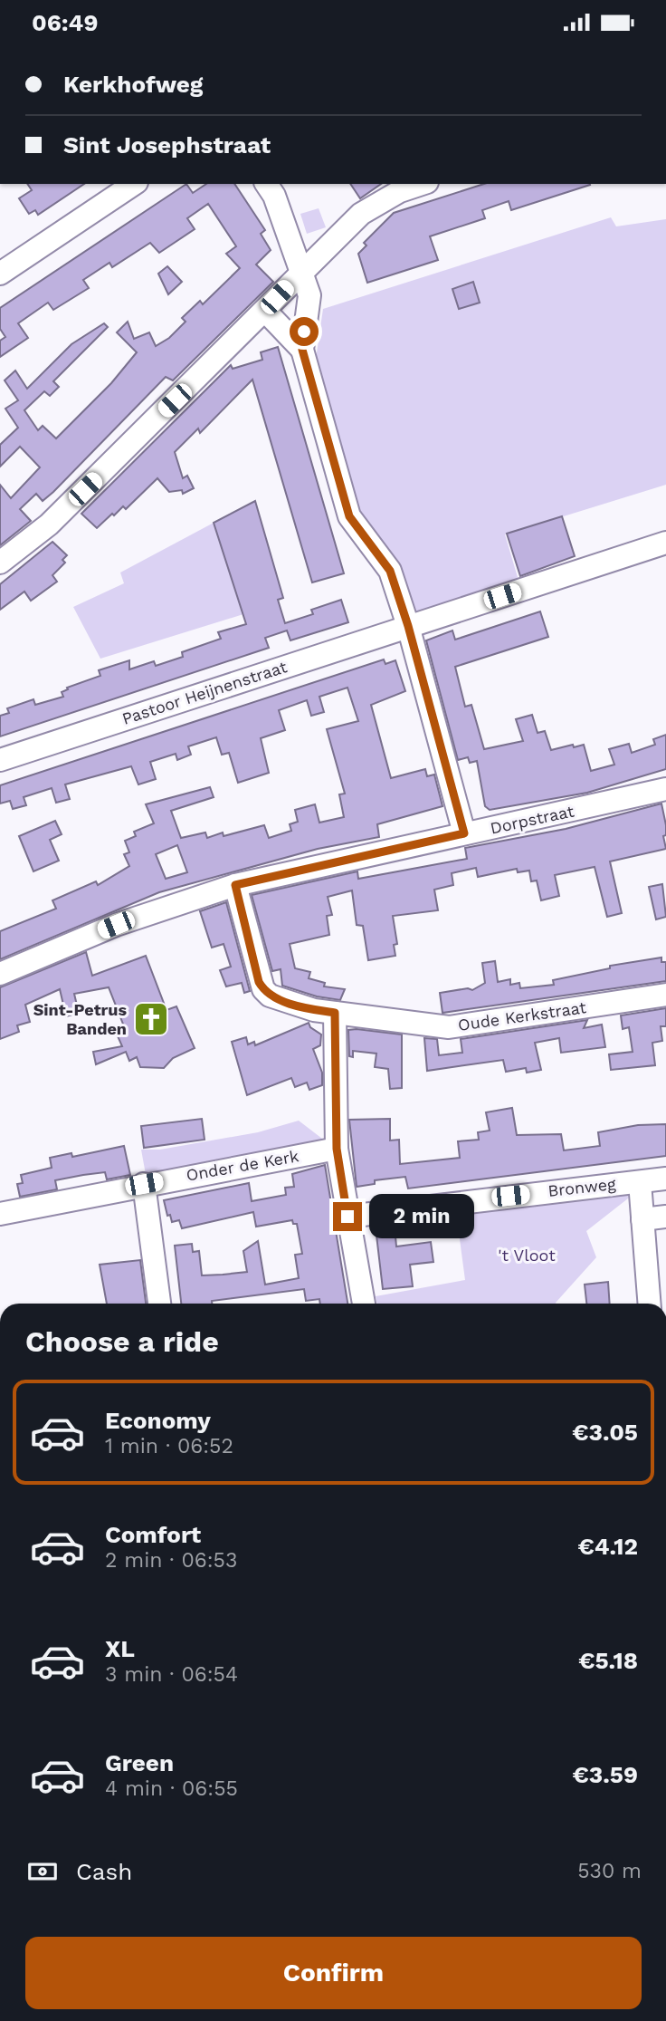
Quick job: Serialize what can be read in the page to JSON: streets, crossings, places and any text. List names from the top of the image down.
{
  "streets": {
    "street": [
      "Pastoor Heijnenstraat",
      "Dorpstraat",
      "Oude Kerkstraat",
      "Onder de Kerk",
      "Bronweg"
    ]
  },
  "crossings": [
    ["Dorpstraat", "Oude Kerkstraat"]
  ],
  "parks": ["'t Vloot"],
  "places": {
    "church": ["Sint-Petrus Banden"]
  },
  "page": {
    "status": "06:49",
    "banner": ["Kerkhofweg", "Sint Josephstraat"],
    "bubble": "2 min",
    "heading": "Choose a ride",
    "list": [
      {
        "name": "Economy",
        "note": "1 min · 06:52",
        "value": "€3.05"
      },
      {
        "name": "Comfort",
        "note": "2 min · 06:53",
        "value": "€4.12"
      },
      {
        "name": "XL",
        "note": "3 min · 06:54",
        "value": "€5.18"
      },
      {
        "name": "Green",
        "note": "4 min · 06:55",
        "value": "€3.59"
      }
    ],
    "pay": ["Cash", "530 m"],
    "buttons": "Confirm"
  }
}
